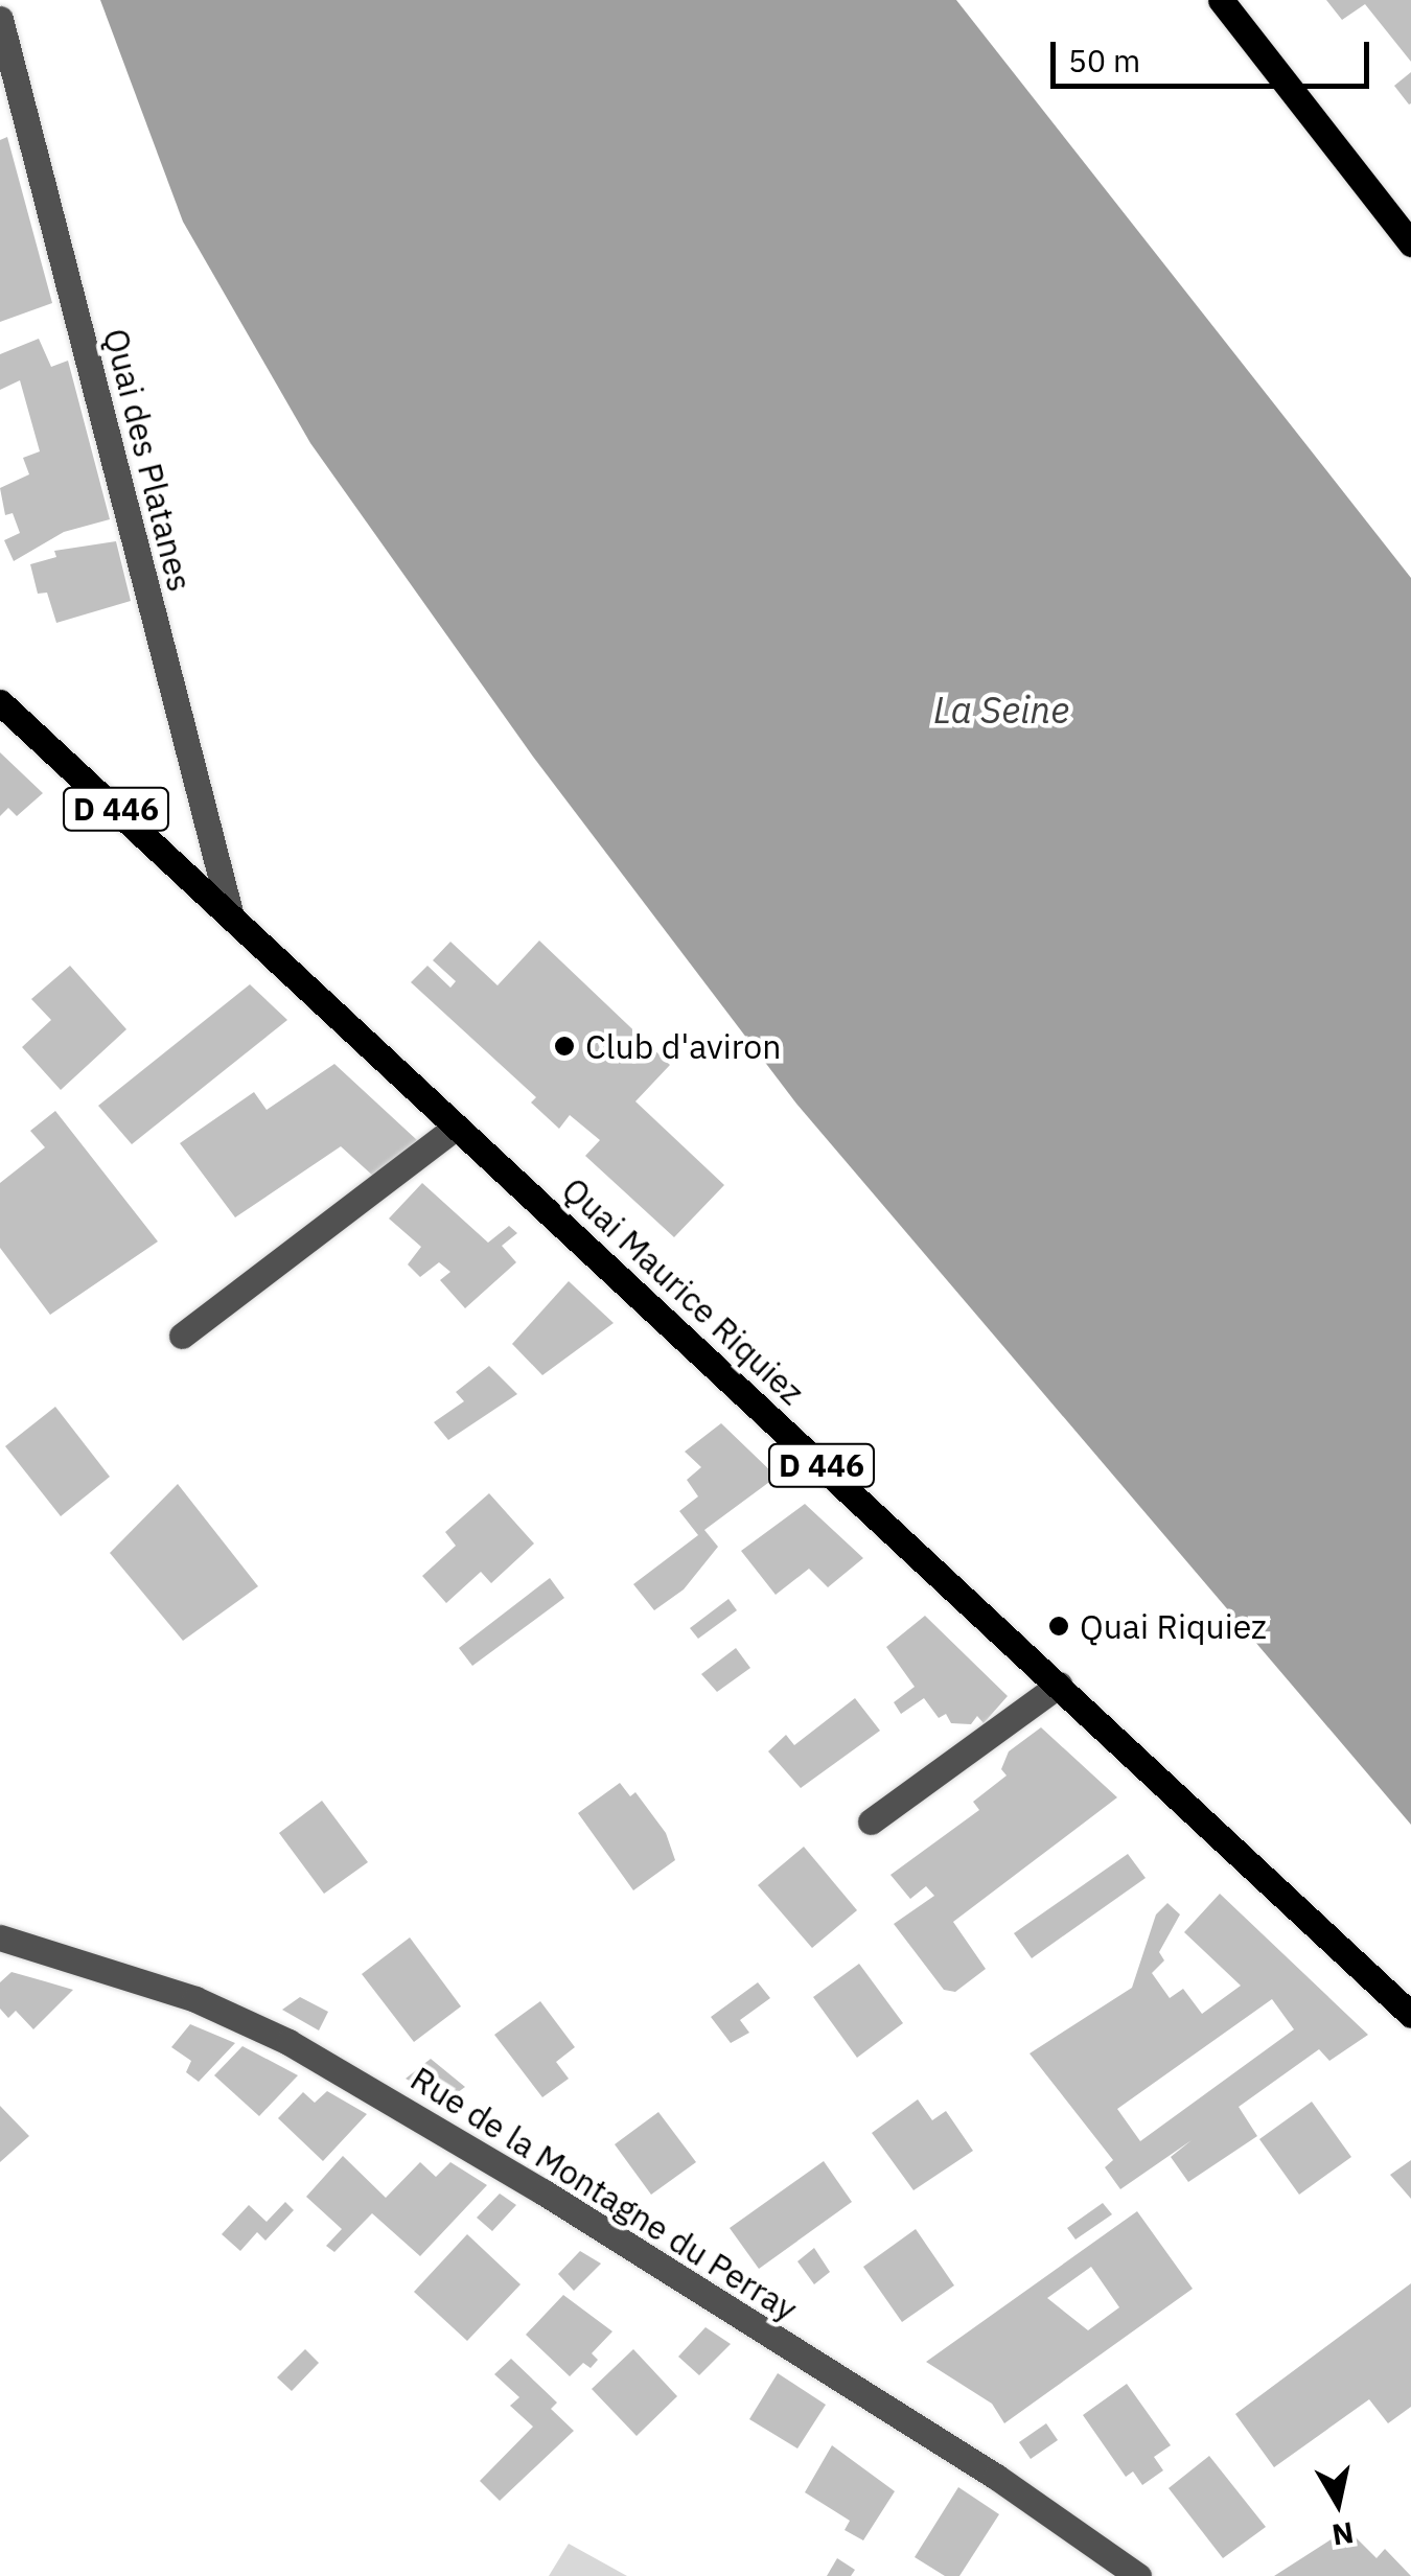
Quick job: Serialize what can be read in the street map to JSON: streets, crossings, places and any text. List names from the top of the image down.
{
  "streets": {
    "main road": ["D 446", "Quai Maurice Riquiez"],
    "street": ["Quai des Platanes", "Rue de la Montagne du Perray"]
  },
  "crossings": [
    ["Quai des Platanes", "D 446"],
    ["Quai des Platanes", "Quai Maurice Riquiez"],
    ["D 446", "Quai Maurice Riquiez"]
  ],
  "water": ["La Seine"],
  "places": ["Club d'aviron", "Quai Riquiez"],
  "scale_bar": "50 m",
  "north": "bottom"
}
